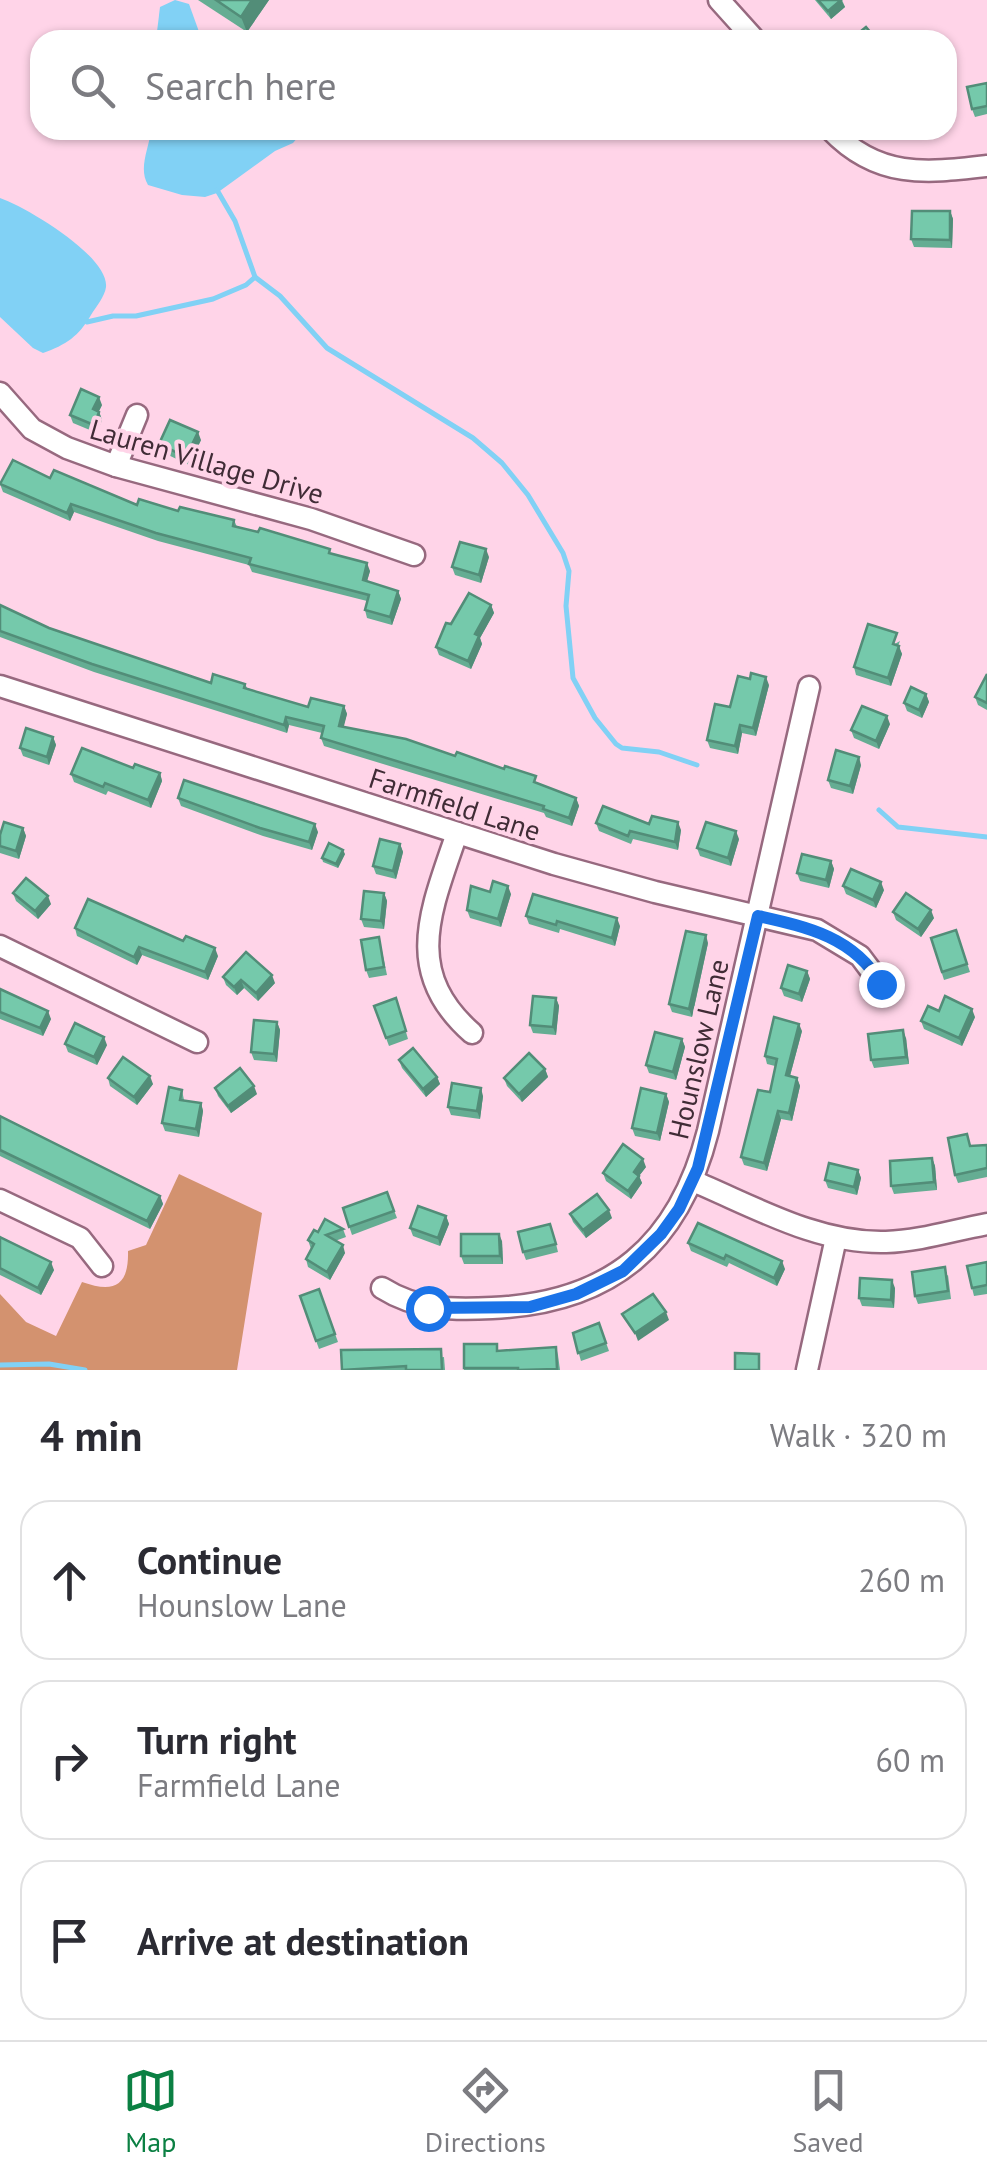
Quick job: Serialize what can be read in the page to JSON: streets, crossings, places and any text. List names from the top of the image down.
{
  "streets": {
    "street": ["Lauren Village Drive", "Farmfield Lane", "Hounslow Lane"]
  },
  "crossings": [
    ["Farmfield Lane", "Hounslow Lane"]
  ],
  "page": {
    "search": "Search here",
    "heading": ["4 min", "Walk · 320 m"],
    "list": [
      ["Continue", "Hounslow Lane", "260 m"],
      ["Turn right", "Farmfield Lane", "60 m"],
      "Arrive at destination"
    ],
    "nav": ["Map", "Directions", "Saved"]
  }
}
